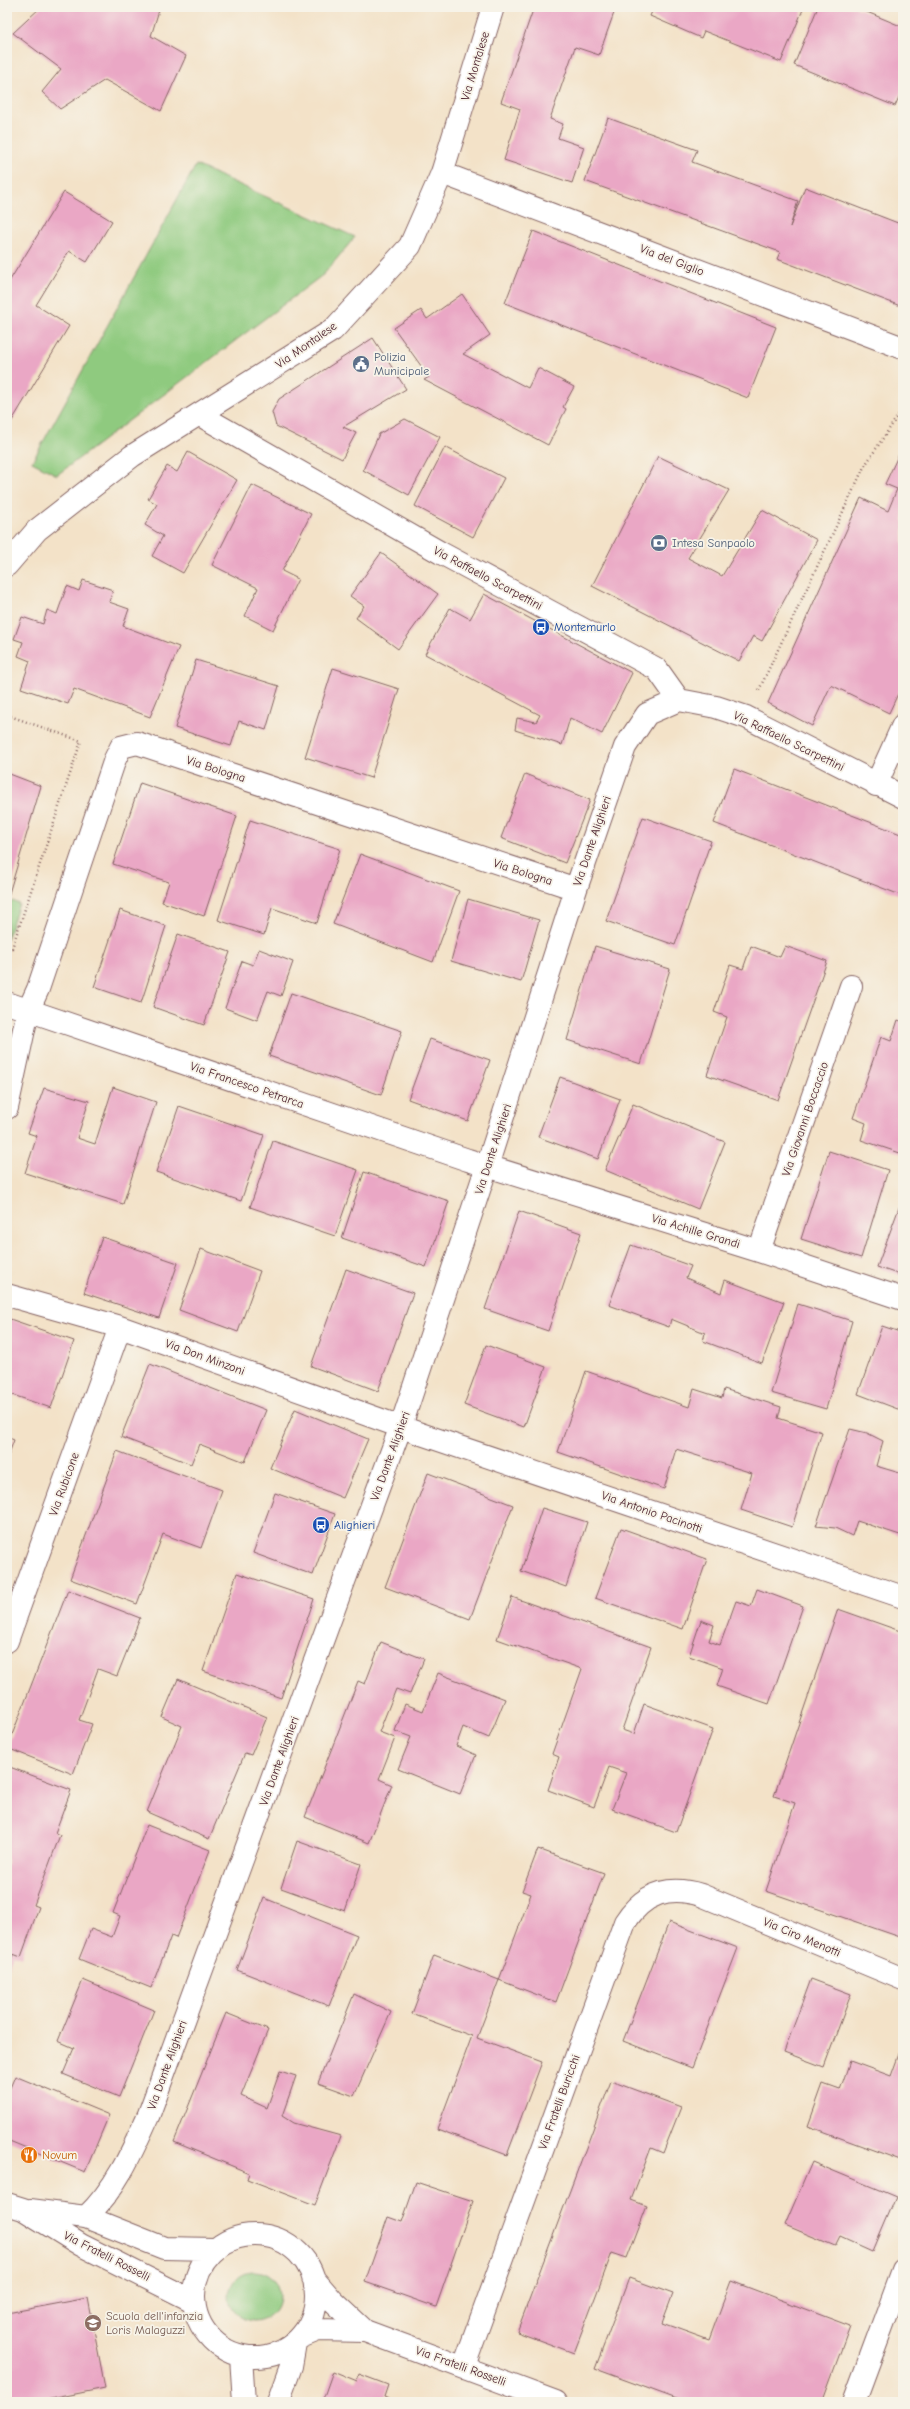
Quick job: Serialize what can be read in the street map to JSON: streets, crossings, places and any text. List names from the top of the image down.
{
  "streets": {
    "street": [
      "Via Montalese",
      "Via del Giglio",
      "Via Raffaello Scarpettini",
      "Via Bologna",
      "Via Dante Alighieri",
      "Via Francesco Petrarca",
      "Via Giovanni Boccaccio",
      "Via Achille Grandi",
      "Via Don Minzoni",
      "Via Rubicone",
      "Via Antonio Pacinotti",
      "Via Ciro Menotti",
      "Via Fratelli Buricchi",
      "Via Fratelli Rosselli"
    ]
  },
  "crossings": [
    ["Via Montalese", "Via del Giglio"],
    ["Via Montalese", "Via Raffaello Scarpettini"],
    ["Via Raffaello Scarpettini", "Via Dante Alighieri"],
    ["Via Bologna", "Via Dante Alighieri"],
    ["Via Bologna", "Via Francesco Petrarca"],
    ["Via Dante Alighieri", "Via Francesco Petrarca"],
    ["Via Dante Alighieri", "Via Achille Grandi"],
    ["Via Dante Alighieri", "Via Don Minzoni"],
    ["Via Dante Alighieri", "Via Antonio Pacinotti"],
    ["Via Dante Alighieri", "Via Fratelli Rosselli"],
    ["Via Francesco Petrarca", "Via Achille Grandi"],
    ["Via Giovanni Boccaccio", "Via Achille Grandi"],
    ["Via Don Minzoni", "Via Rubicone"],
    ["Via Don Minzoni", "Via Antonio Pacinotti"],
    ["Via Ciro Menotti", "Via Fratelli Buricchi"],
    ["Via Fratelli Buricchi", "Via Fratelli Rosselli"]
  ],
  "places": {
    "public building": ["Polizia Municipale"],
    "bank": ["Intesa Sanpaolo"],
    "bus stop": ["Montemurlo", "Alighieri"],
    "restaurant": ["Novum"],
    "school or university": ["Scuola dell'infanzia Loris Malaguzzi"]
  }
}
